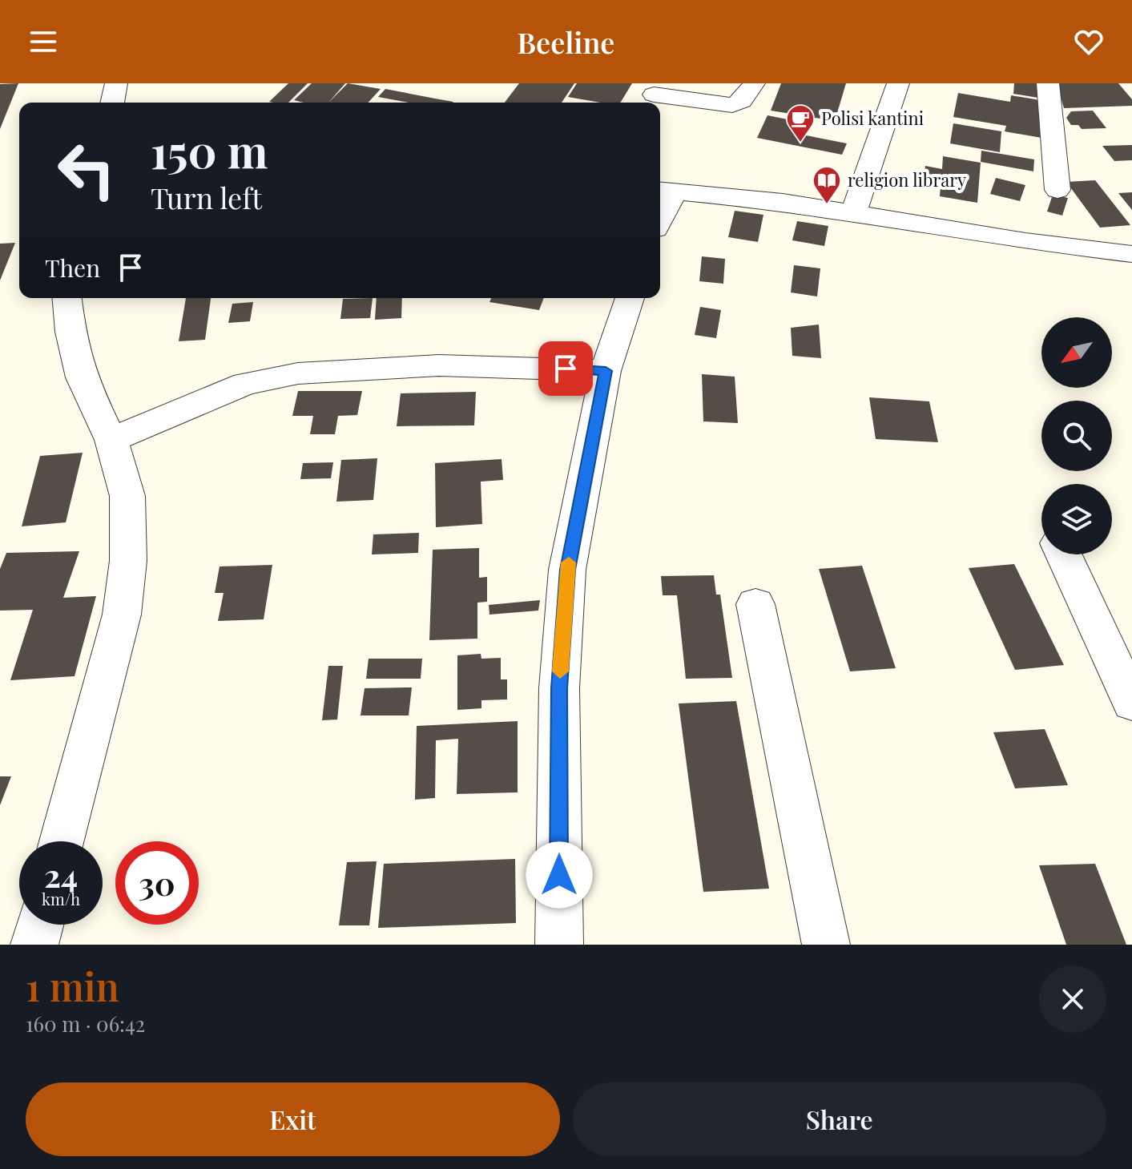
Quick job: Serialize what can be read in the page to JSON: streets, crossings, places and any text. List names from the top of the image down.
{
  "places": {
    "cafe": ["Polisi kantini"],
    "library": ["religion library"]
  },
  "north": "bottom left",
  "page": {
    "header": "Beeline",
    "turn": ["150 m", "Turn left"],
    "then": "Then",
    "speed": "24 km/h",
    "limit": "30",
    "heading": ["1 min", "160 m · 06:42"],
    "buttons": ["Exit", "Share"]
  }
}
